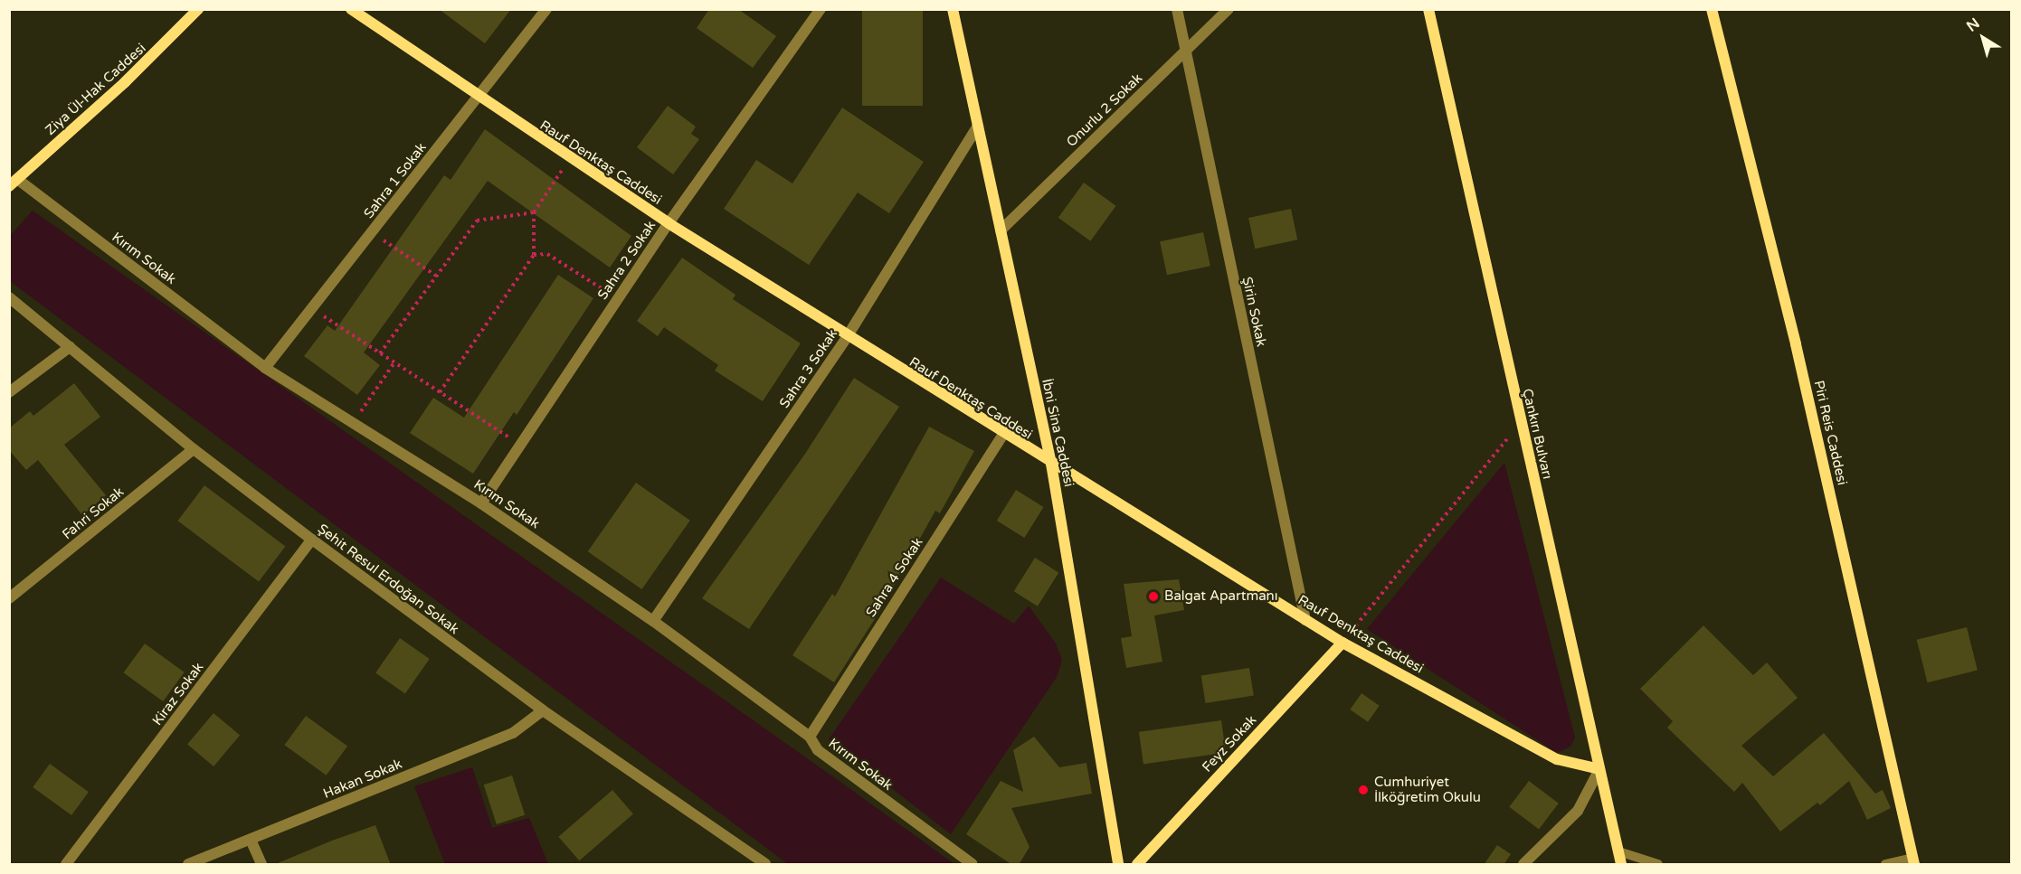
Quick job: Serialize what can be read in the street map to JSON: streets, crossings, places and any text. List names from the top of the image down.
{
  "streets": {
    "street": [
      "Ziya Ül-Hak Caddesi",
      "Onurlu 2 Sokak",
      "Rauf Denktaş Caddesi",
      "Sahra 1 Sokak",
      "Kırım Sokak",
      "Sahra 2 Sokak",
      "Şirin Sokak",
      "Sahra 3 Sokak",
      "İbni Sina Caddesi",
      "Piri Reis Caddesi",
      "Çankırı Bulvarı",
      "Fahri Sokak",
      "Sahra 4 Sokak",
      "Şehit Resul Erdoğan Sokak",
      "Kiraz Sokak",
      "Feyz Sokak",
      "Hakan Sokak"
    ]
  },
  "crossings": [
    ["Ziya Ül-Hak Caddesi", "Kırım Sokak"],
    ["Onurlu 2 Sokak", "Şirin Sokak"],
    ["Onurlu 2 Sokak", "İbni Sina Caddesi"],
    ["Rauf Denktaş Caddesi", "Sahra 1 Sokak"],
    ["Rauf Denktaş Caddesi", "Sahra 2 Sokak"],
    ["Rauf Denktaş Caddesi", "Şirin Sokak"],
    ["Rauf Denktaş Caddesi", "Sahra 3 Sokak"],
    ["Rauf Denktaş Caddesi", "İbni Sina Caddesi"],
    ["Rauf Denktaş Caddesi", "Çankırı Bulvarı"],
    ["Rauf Denktaş Caddesi", "Sahra 4 Sokak"],
    ["Rauf Denktaş Caddesi", "Feyz Sokak"],
    ["Sahra 1 Sokak", "Kırım Sokak"],
    ["Kırım Sokak", "Sahra 2 Sokak"],
    ["Kırım Sokak", "Sahra 3 Sokak"],
    ["Kırım Sokak", "Sahra 4 Sokak"],
    ["Sahra 3 Sokak", "İbni Sina Caddesi"],
    ["Fahri Sokak", "Şehit Resul Erdoğan Sokak"],
    ["Şehit Resul Erdoğan Sokak", "Kiraz Sokak"],
    ["Şehit Resul Erdoğan Sokak", "Hakan Sokak"]
  ],
  "places": ["Balgat Apartmanı", "Cumhuriyet İlköğretim Okulu"],
  "north": "top left"
}
